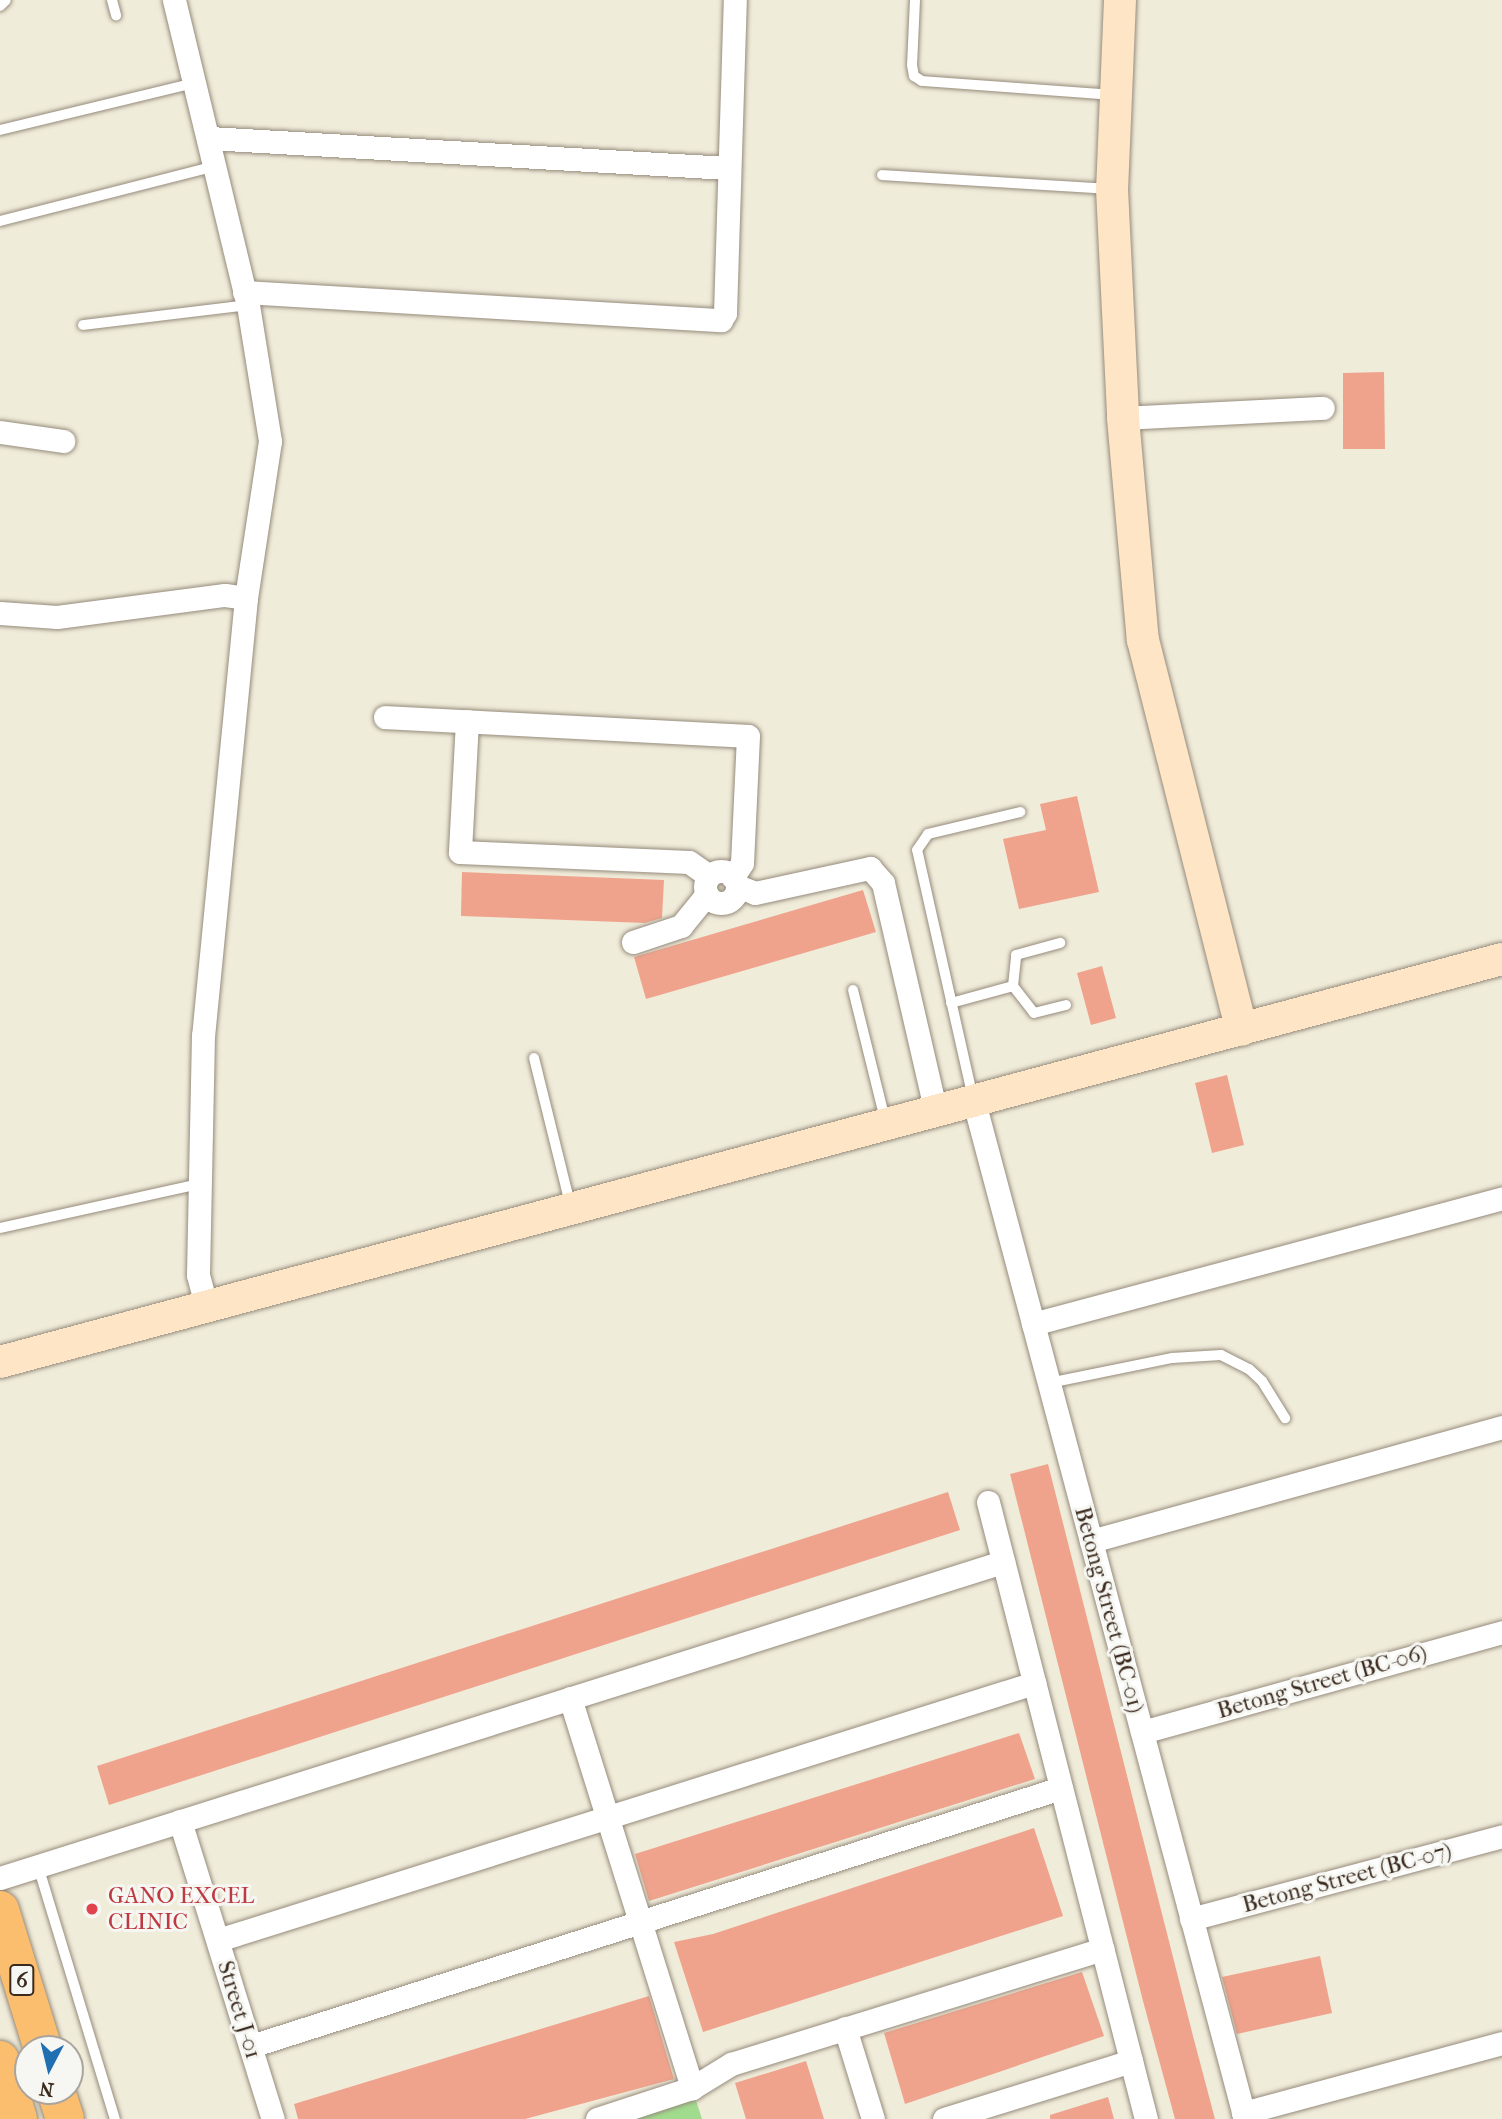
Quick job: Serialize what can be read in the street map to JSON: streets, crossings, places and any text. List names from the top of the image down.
{
  "streets": {
    "highway": ["6"],
    "street": [
      "Betong Street (BC-01)",
      "Betong Street (BC-06)",
      "Betong Street (BC-07)",
      "Street J-01"
    ]
  },
  "crossings": [
    ["Betong Street (BC-01)", "Betong Street (BC-06)"],
    ["Betong Street (BC-01)", "Betong Street (BC-07)"]
  ],
  "places": ["GANO EXCEL CLINIC"],
  "north": "bottom"
}
